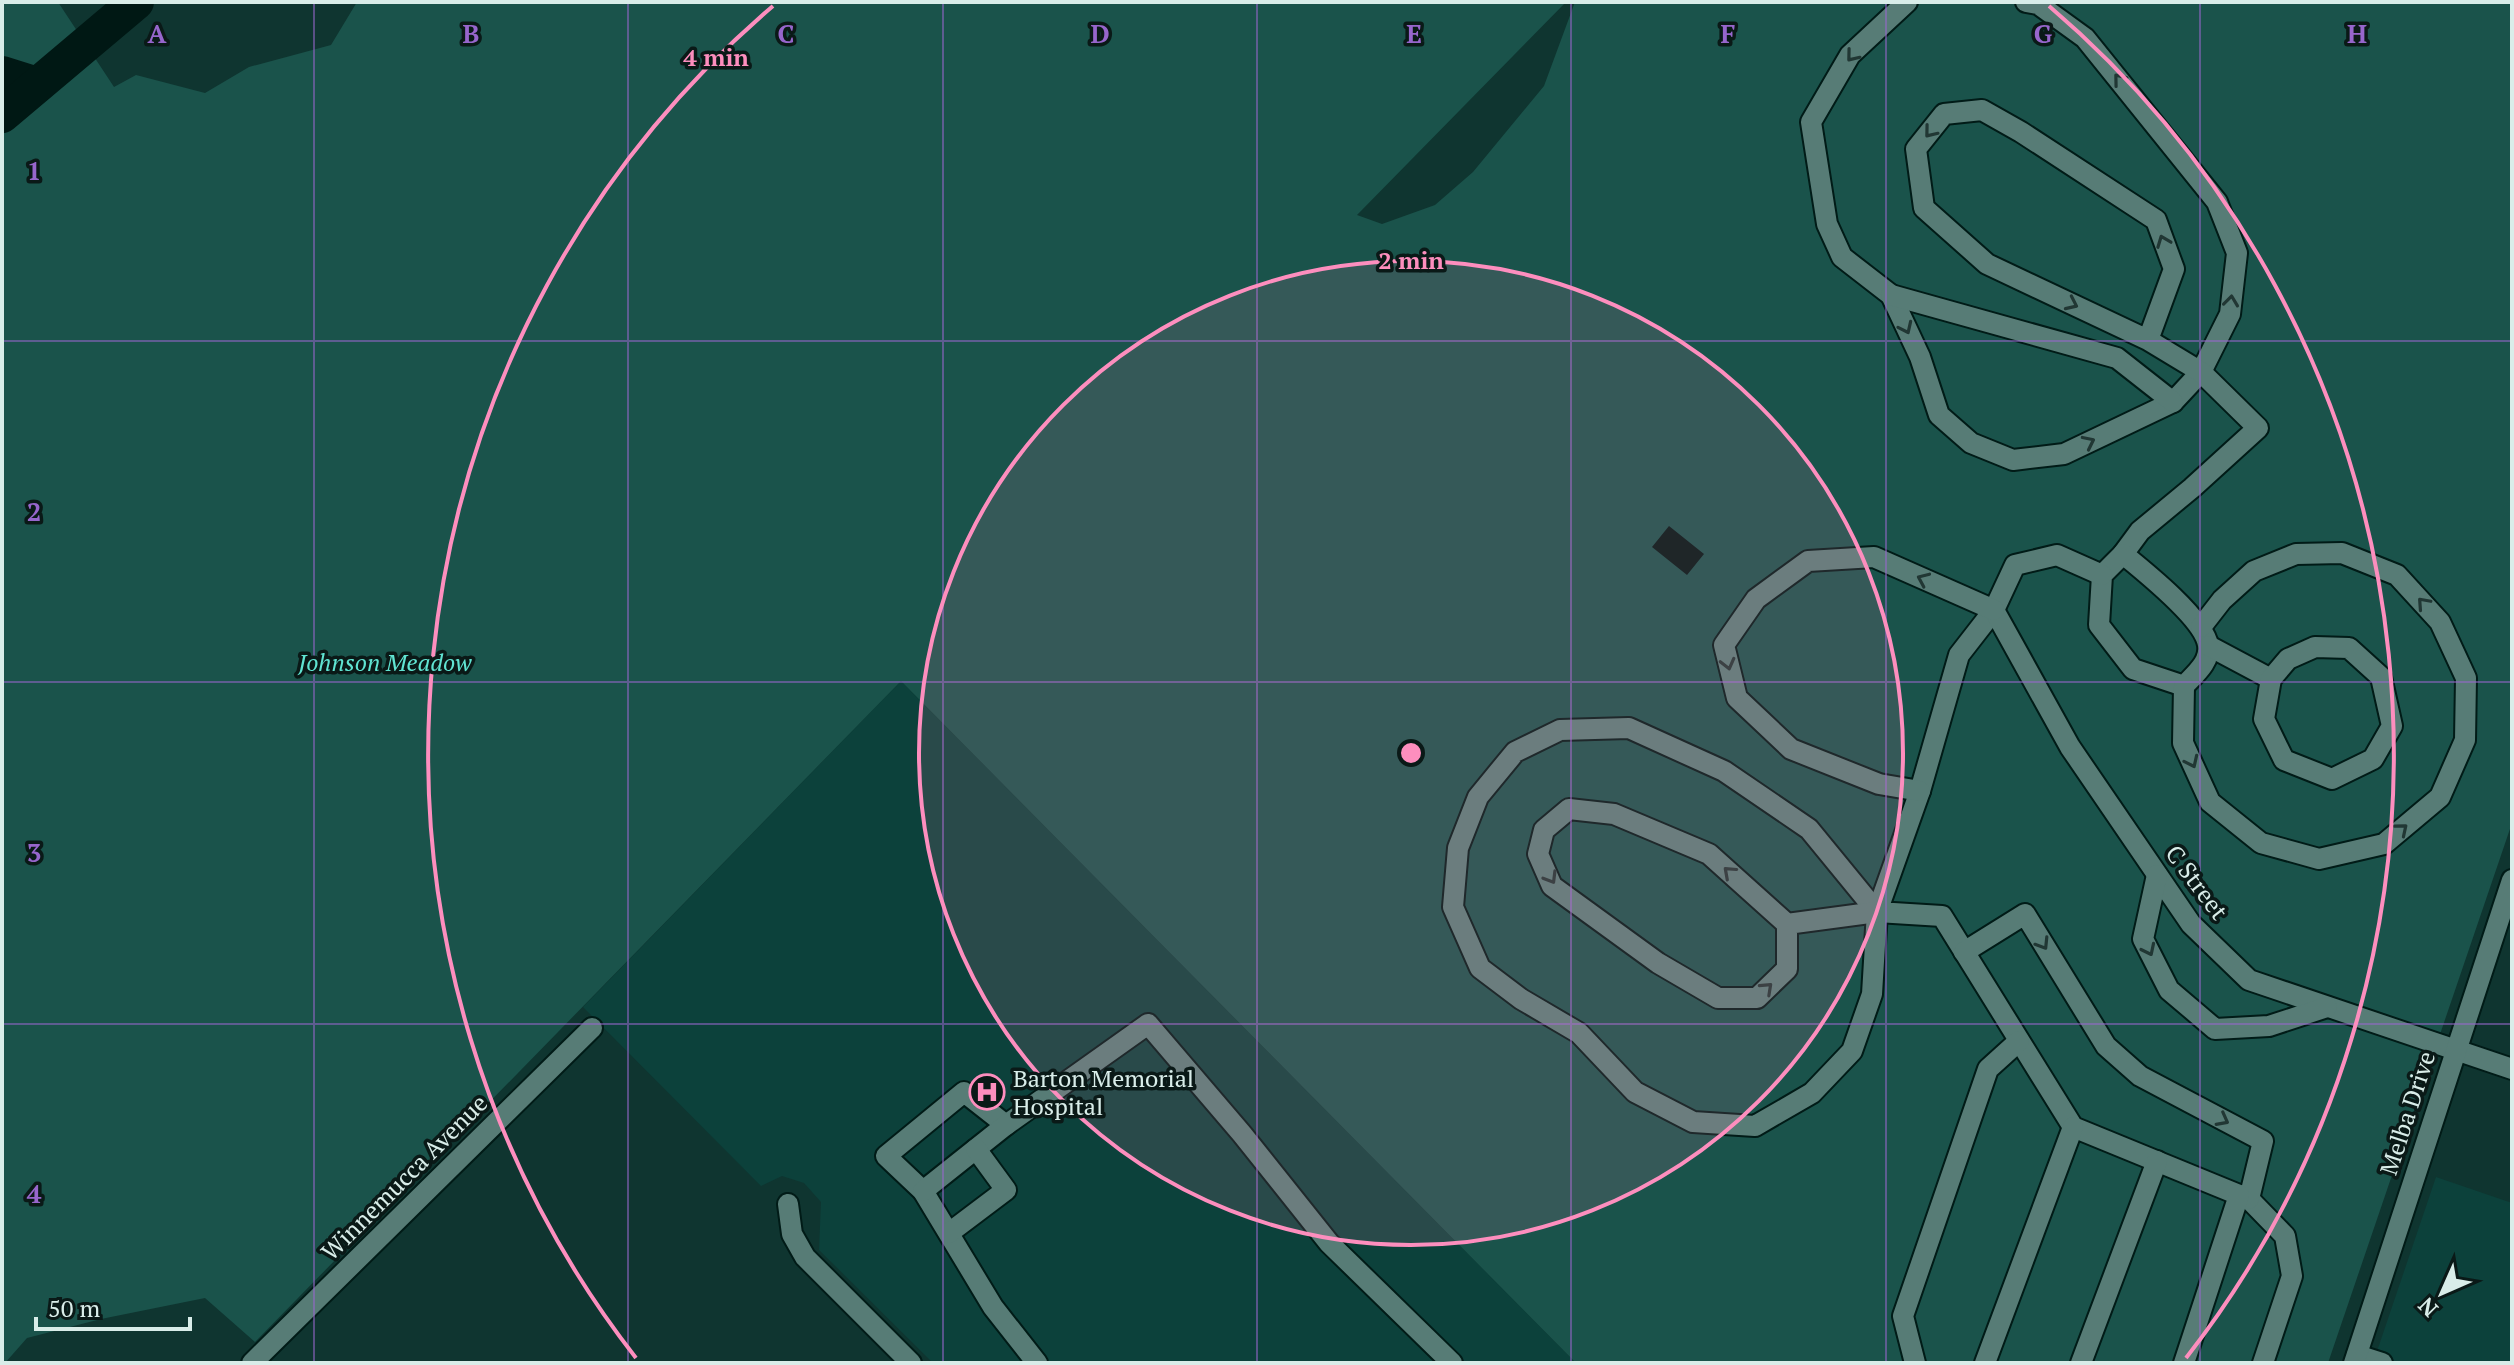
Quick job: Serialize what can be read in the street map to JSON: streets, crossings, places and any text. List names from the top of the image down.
{
  "streets": {
    "street": ["C Street", "Melba Drive", "Winnemucca Avenue"]
  },
  "crossings": [
    ["C Street", "Melba Drive"]
  ],
  "parks": ["Johnson Meadow"],
  "places": {
    "hospital": ["Barton Memorial Hospital"]
  },
  "scale_bar": "50 m",
  "north": "bottom left",
  "grid": {
    "columns": [
      "A",
      "B",
      "C",
      "D",
      "E",
      "F",
      "G",
      "H"
    ],
    "rows": [
      "1",
      "2",
      "3",
      "4"
    ]
  },
  "rings": ["4 min", "2 min"]
}
